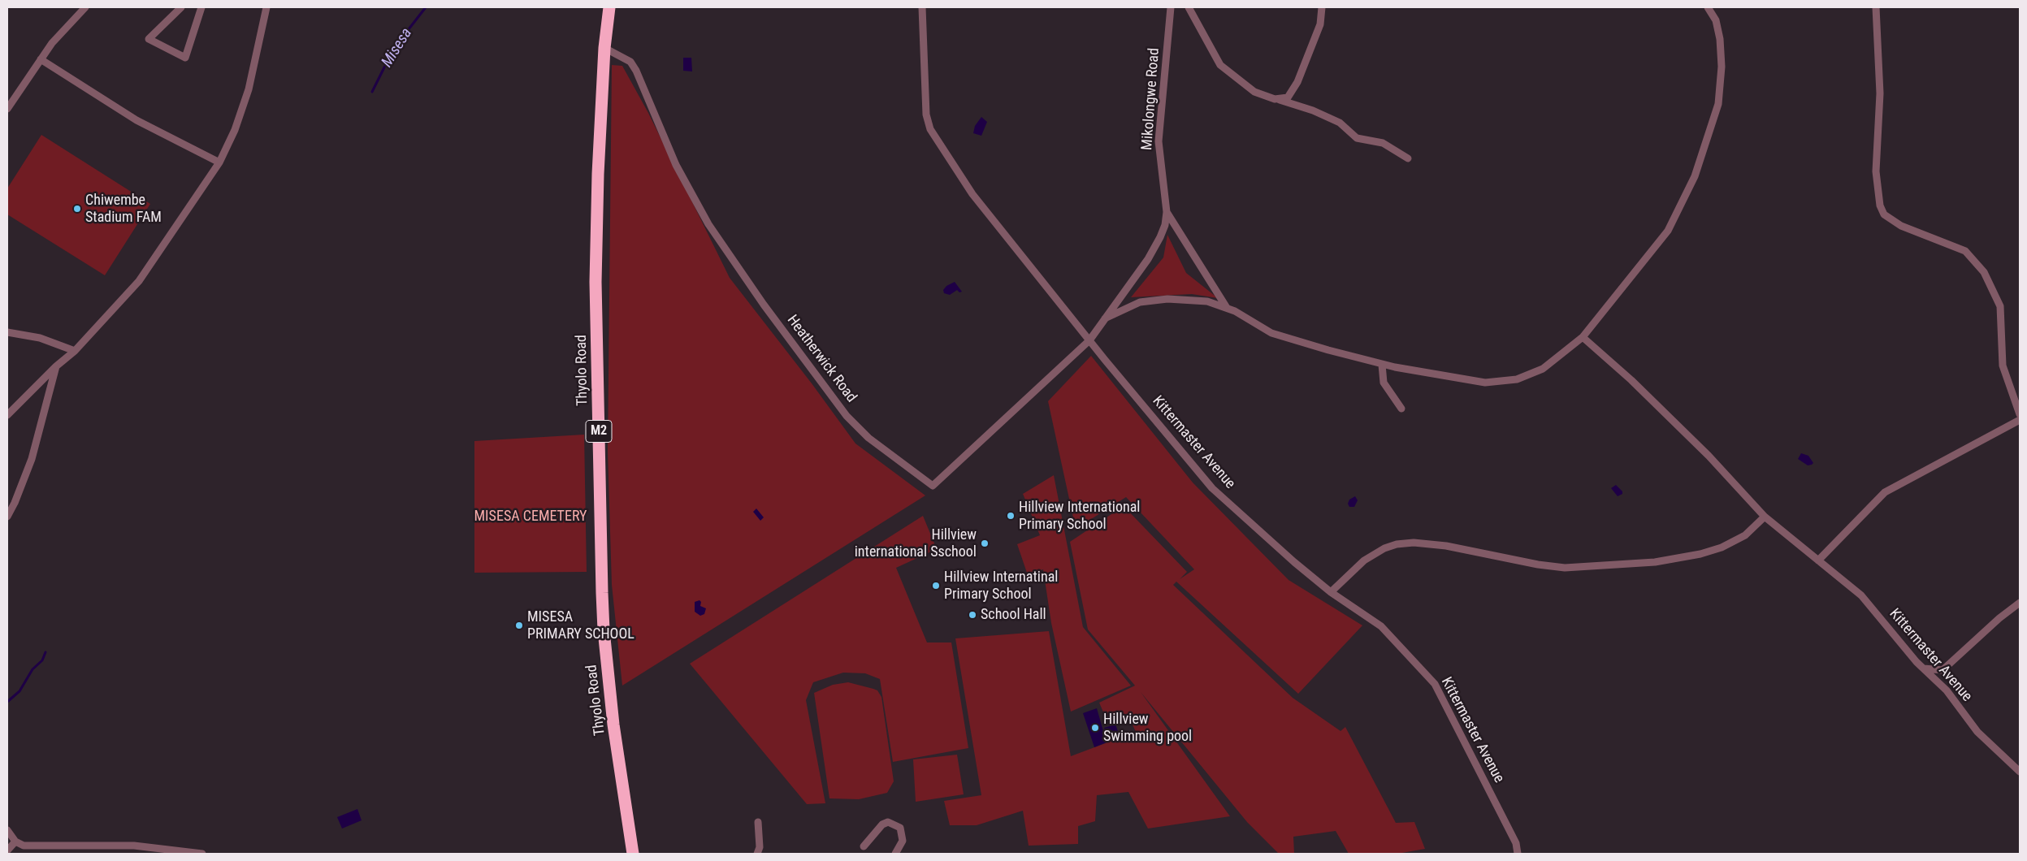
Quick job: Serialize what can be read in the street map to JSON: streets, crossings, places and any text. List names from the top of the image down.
{
  "streets": {
    "highway": ["Thyolo Road", "M2"],
    "street": ["Mikolongwe Road", "Heatherwick Road", "Kittermaster Avenue"]
  },
  "crossings": [
    ["Mikolongwe Road", "Heatherwick Road"],
    ["Mikolongwe Road", "Kittermaster Avenue"],
    ["Heatherwick Road", "Thyolo Road"],
    ["Heatherwick Road", "Kittermaster Avenue"]
  ],
  "water": ["Misesa"],
  "parks": ["MISESA CEMETERY"],
  "places": [
    "Chiwembe Stadium FAM",
    "Hillview International Primary School",
    "Hillview international Sschool",
    "Hillview Internatinal Primary School",
    "School Hall",
    "MISESA PRIMARY SCHOOL",
    "Hillview Swimming pool"
  ]
}
